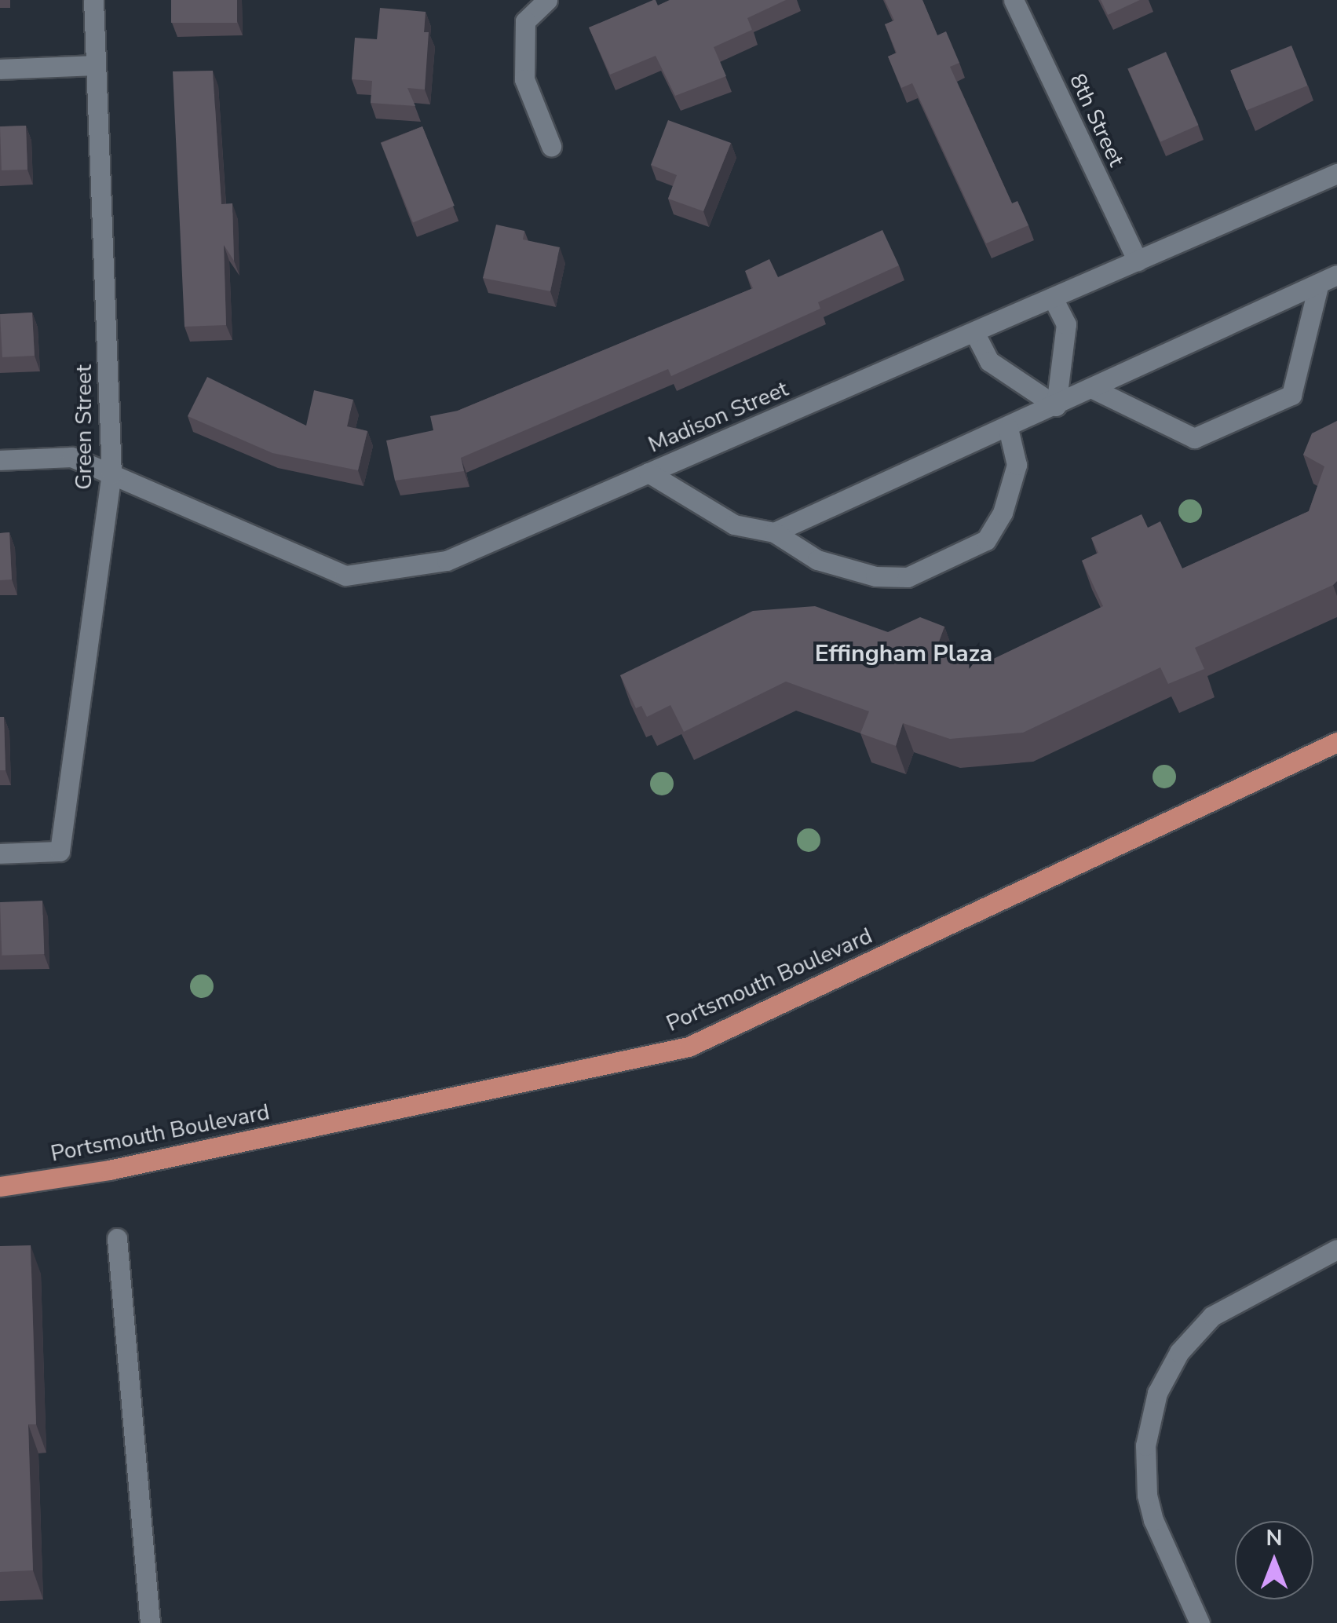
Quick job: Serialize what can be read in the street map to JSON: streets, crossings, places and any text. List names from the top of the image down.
{
  "streets": {
    "main road": ["Portsmouth Boulevard"],
    "street": ["8th Street", "Madison Street", "Green Street"]
  },
  "crossings": [
    ["8th Street", "Madison Street"],
    ["Madison Street", "Green Street"]
  ],
  "districts": ["Effingham Plaza"],
  "north": "top"
}
